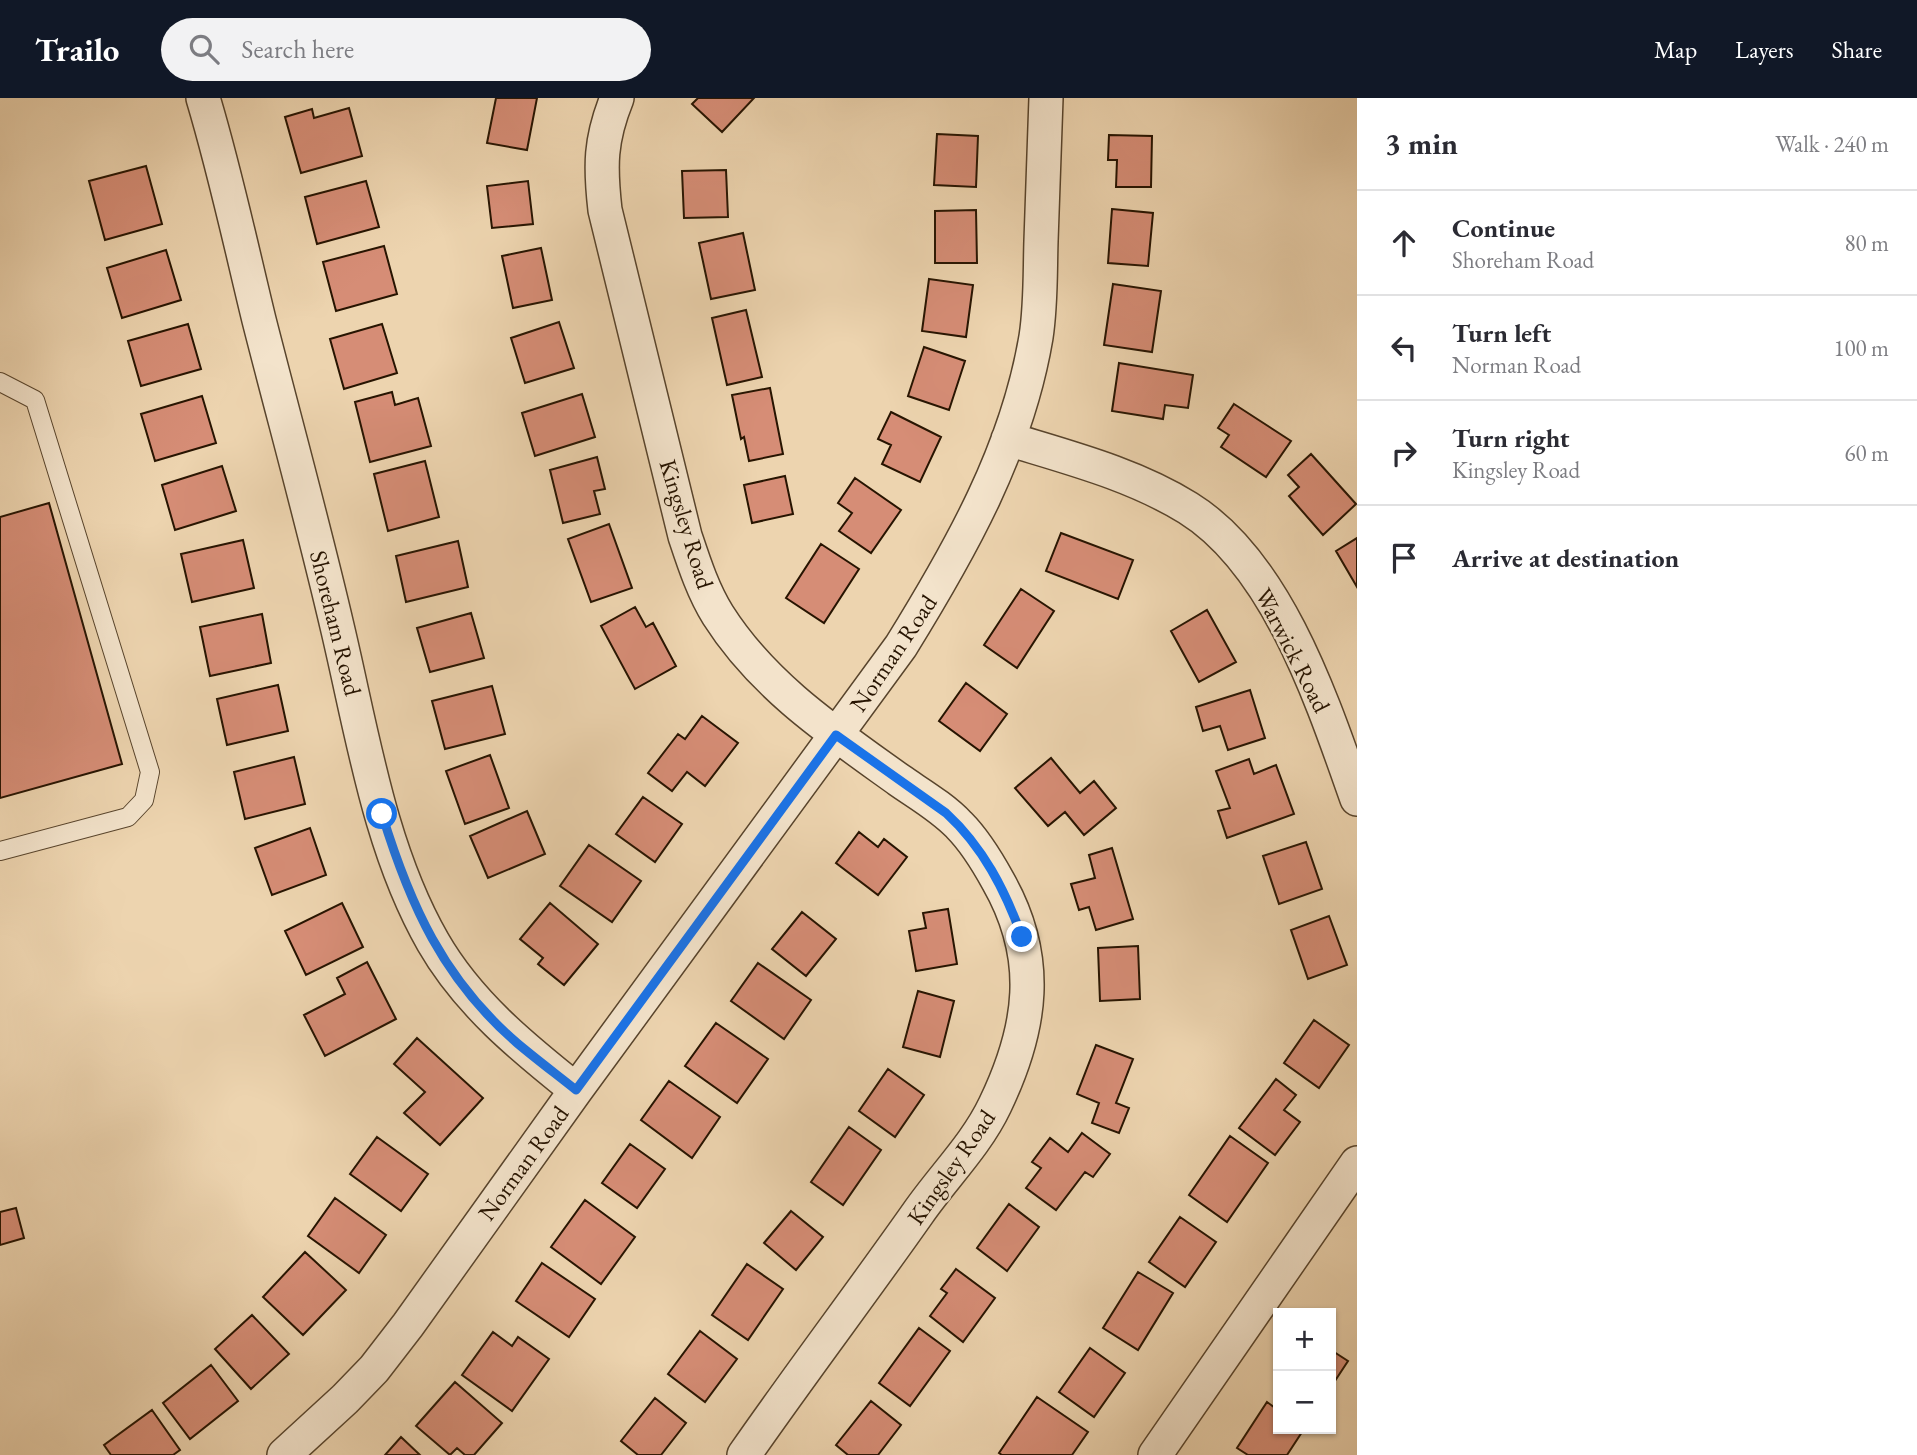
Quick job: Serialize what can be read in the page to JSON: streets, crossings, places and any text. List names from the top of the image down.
{
  "streets": {
    "street": [
      "Kingsley Road",
      "Shoreham Road",
      "Warwick Road",
      "Norman Road"
    ]
  },
  "crossings": [
    ["Kingsley Road", "Norman Road"],
    ["Shoreham Road", "Norman Road"],
    ["Warwick Road", "Norman Road"]
  ],
  "page": {
    "header": "Trailo",
    "search": "Search here",
    "nav": ["Map", "Layers", "Share"],
    "heading": ["3 min", "Walk · 240 m"],
    "list": [
      ["Continue", "Shoreham Road", "80 m"],
      ["Turn left", "Norman Road", "100 m"],
      ["Turn right", "Kingsley Road", "60 m"],
      "Arrive at destination"
    ],
    "map_buttons": ["+", "−"]
  }
}
